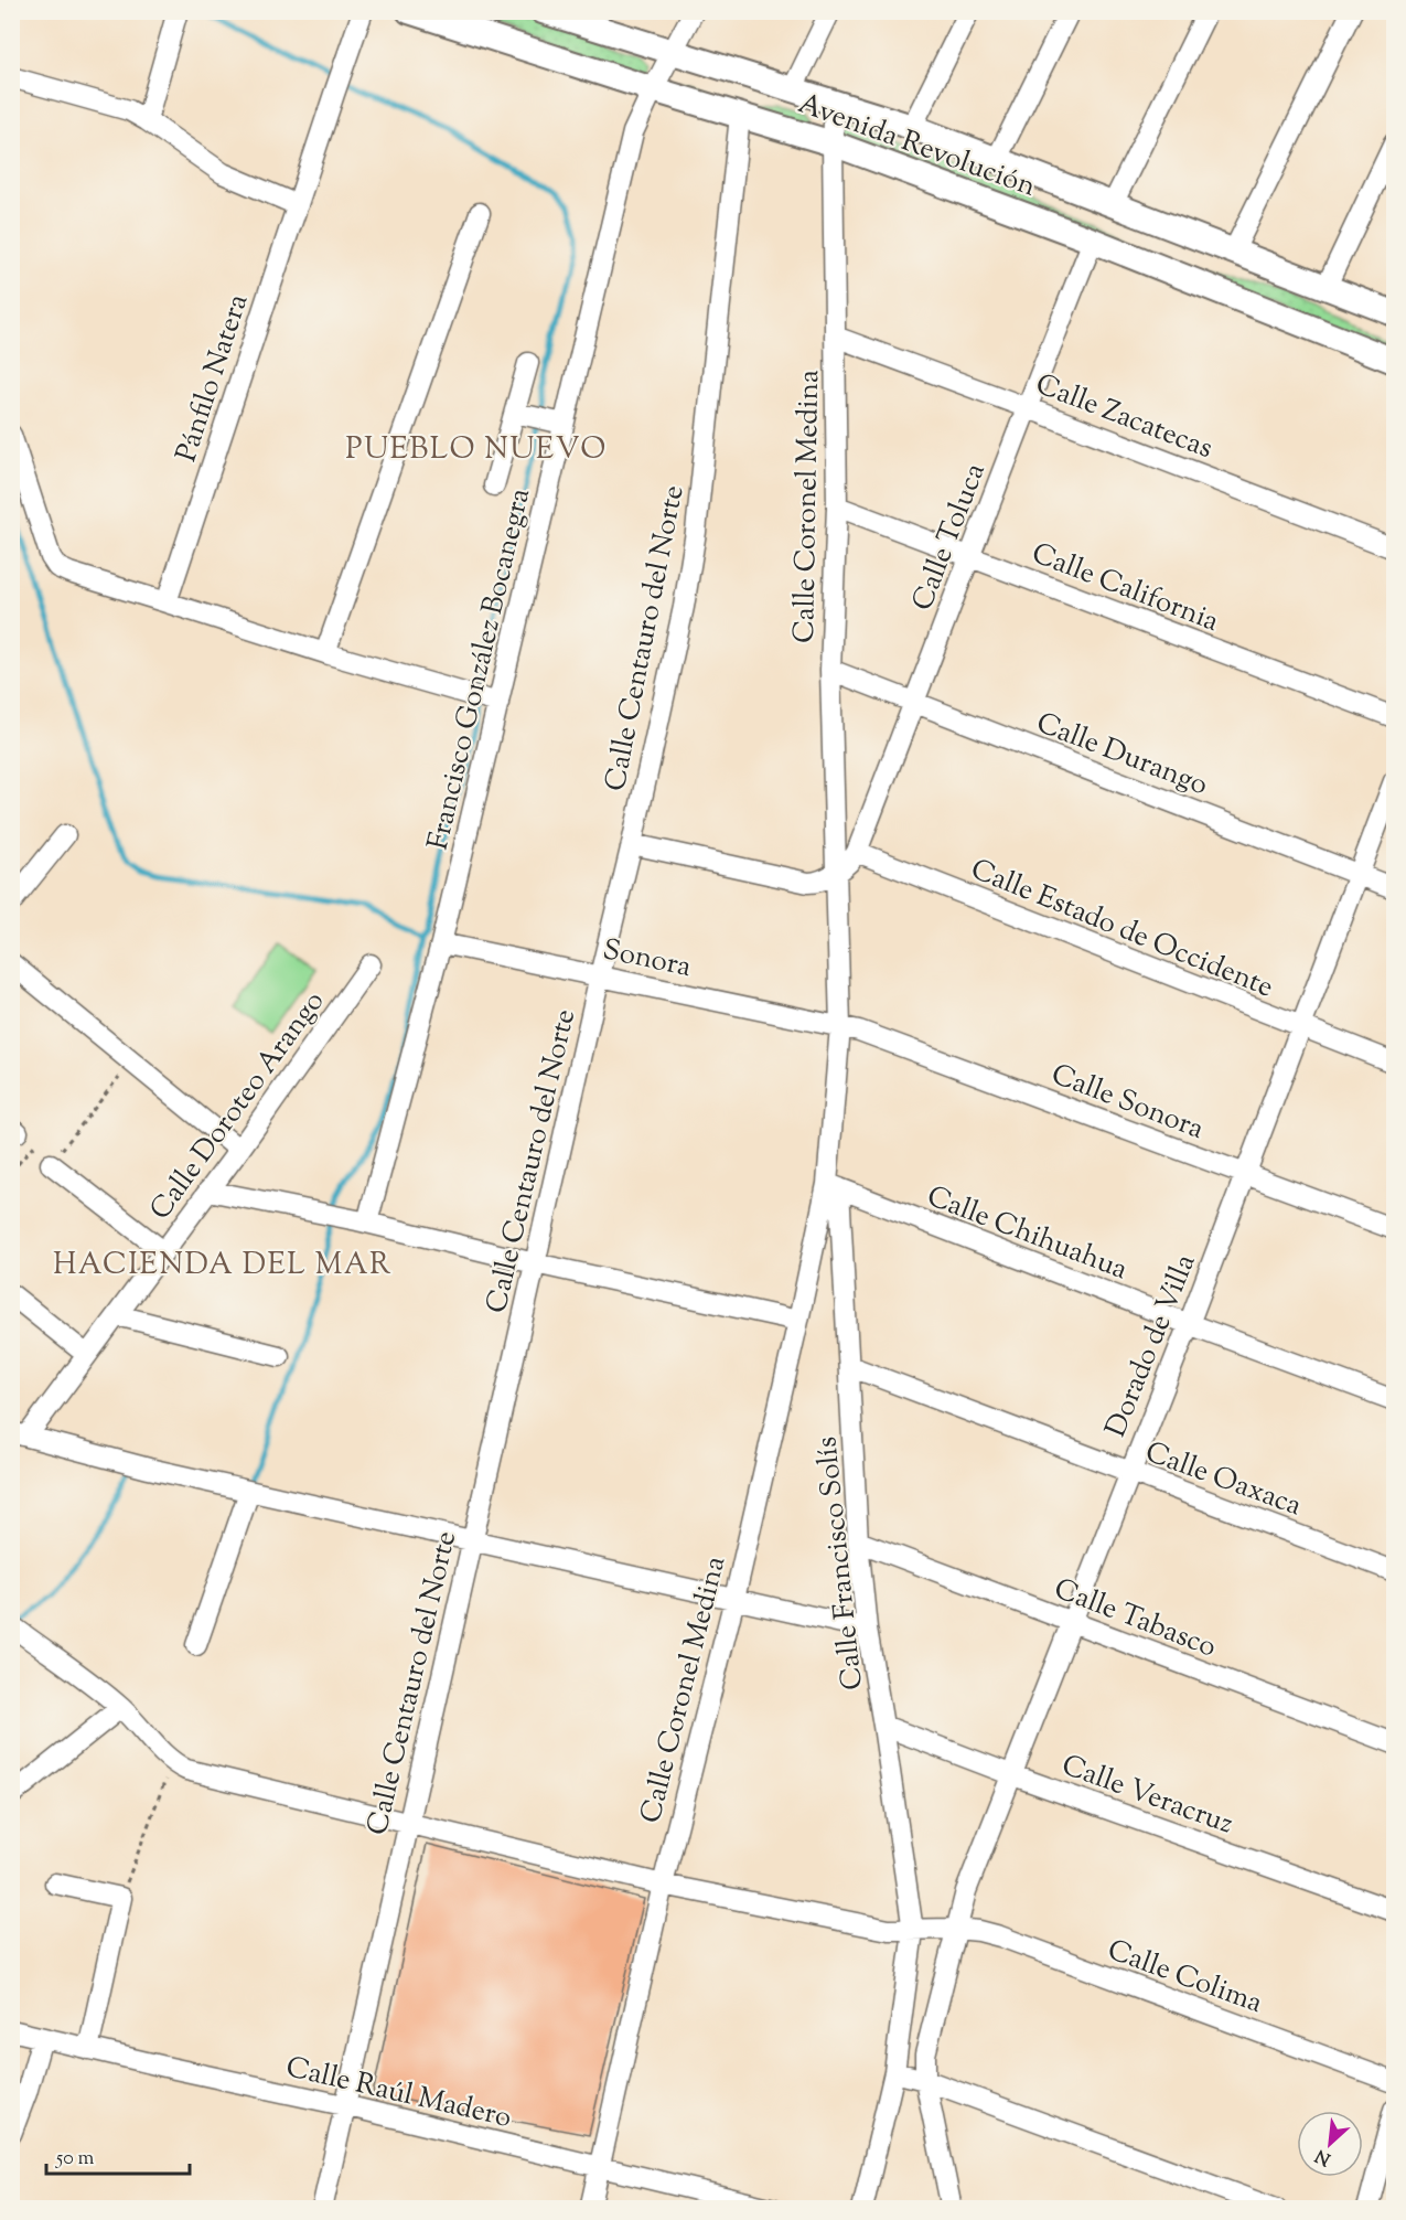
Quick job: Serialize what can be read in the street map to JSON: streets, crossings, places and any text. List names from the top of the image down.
{
  "streets": {
    "street": [
      "Avenida Revolución",
      "Pánfilo Natera",
      "Calle Zacatecas",
      "Calle Coronel Medina",
      "Calle Toluca",
      "Calle California",
      "Calle Centauro del Norte",
      "Francisco González Bocanegra",
      "Calle Durango",
      "Calle Estado de Occidente",
      "Sonora",
      "Calle Sonora",
      "Calle Doroteo Arango",
      "Calle Chihuahua",
      "Dorado de Villa",
      "Calle Oaxaca",
      "Calle Francisco Solís",
      "Calle Tabasco",
      "Calle Veracruz",
      "Calle Colima",
      "Calle Raúl Madero"
    ]
  },
  "crossings": [
    ["Avenida Revolución", "Calle Coronel Medina"],
    ["Avenida Revolución", "Calle Toluca"],
    ["Avenida Revolución", "Calle Centauro del Norte"],
    ["Avenida Revolución", "Francisco González Bocanegra"],
    ["Calle Zacatecas", "Calle Coronel Medina"],
    ["Calle Zacatecas", "Calle Toluca"],
    ["Calle Coronel Medina", "Calle California"],
    ["Calle Coronel Medina", "Calle Durango"],
    ["Calle Coronel Medina", "Sonora"],
    ["Calle Coronel Medina", "Calle Sonora"],
    ["Calle Coronel Medina", "Calle Chihuahua"],
    ["Calle Coronel Medina", "Calle Francisco Solís"],
    ["Calle Coronel Medina", "Calle Colima"],
    ["Calle Coronel Medina", "Calle Raúl Madero"],
    ["Calle Toluca", "Calle California"],
    ["Calle Toluca", "Calle Durango"],
    ["Calle Toluca", "Calle Estado de Occidente"],
    ["Calle Centauro del Norte", "Sonora"],
    ["Calle Centauro del Norte", "Calle Colima"],
    ["Calle Centauro del Norte", "Calle Raúl Madero"],
    ["Francisco González Bocanegra", "Sonora"],
    ["Calle Durango", "Dorado de Villa"],
    ["Calle Estado de Occidente", "Dorado de Villa"],
    ["Sonora", "Calle Sonora"],
    ["Calle Sonora", "Dorado de Villa"],
    ["Calle Chihuahua", "Dorado de Villa"],
    ["Calle Chihuahua", "Calle Francisco Solís"],
    ["Dorado de Villa", "Calle Oaxaca"],
    ["Dorado de Villa", "Calle Tabasco"],
    ["Dorado de Villa", "Calle Veracruz"],
    ["Dorado de Villa", "Calle Colima"],
    ["Calle Oaxaca", "Calle Francisco Solís"],
    ["Calle Francisco Solís", "Calle Tabasco"],
    ["Calle Francisco Solís", "Calle Veracruz"],
    ["Calle Francisco Solís", "Calle Colima"]
  ],
  "districts": ["PUEBLO NUEVO", "HACIENDA DEL MAR"],
  "scale_bar": "50 m",
  "north": "bottom left"
}
